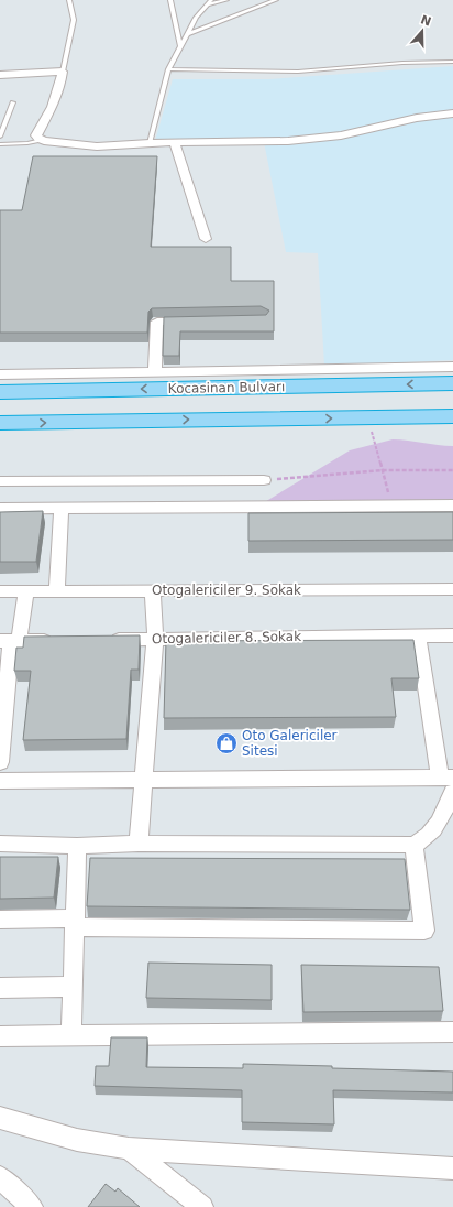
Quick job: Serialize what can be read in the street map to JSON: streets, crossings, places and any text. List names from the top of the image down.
{
  "streets": {
    "highway": ["Kocasinan Bulvarı"],
    "street": ["Otogalericiler 9. Sokak", "Otogalericiler 8. Sokak"]
  },
  "places": {
    "shop": ["Oto Galericiler Sitesi"]
  },
  "north": "top"
}
